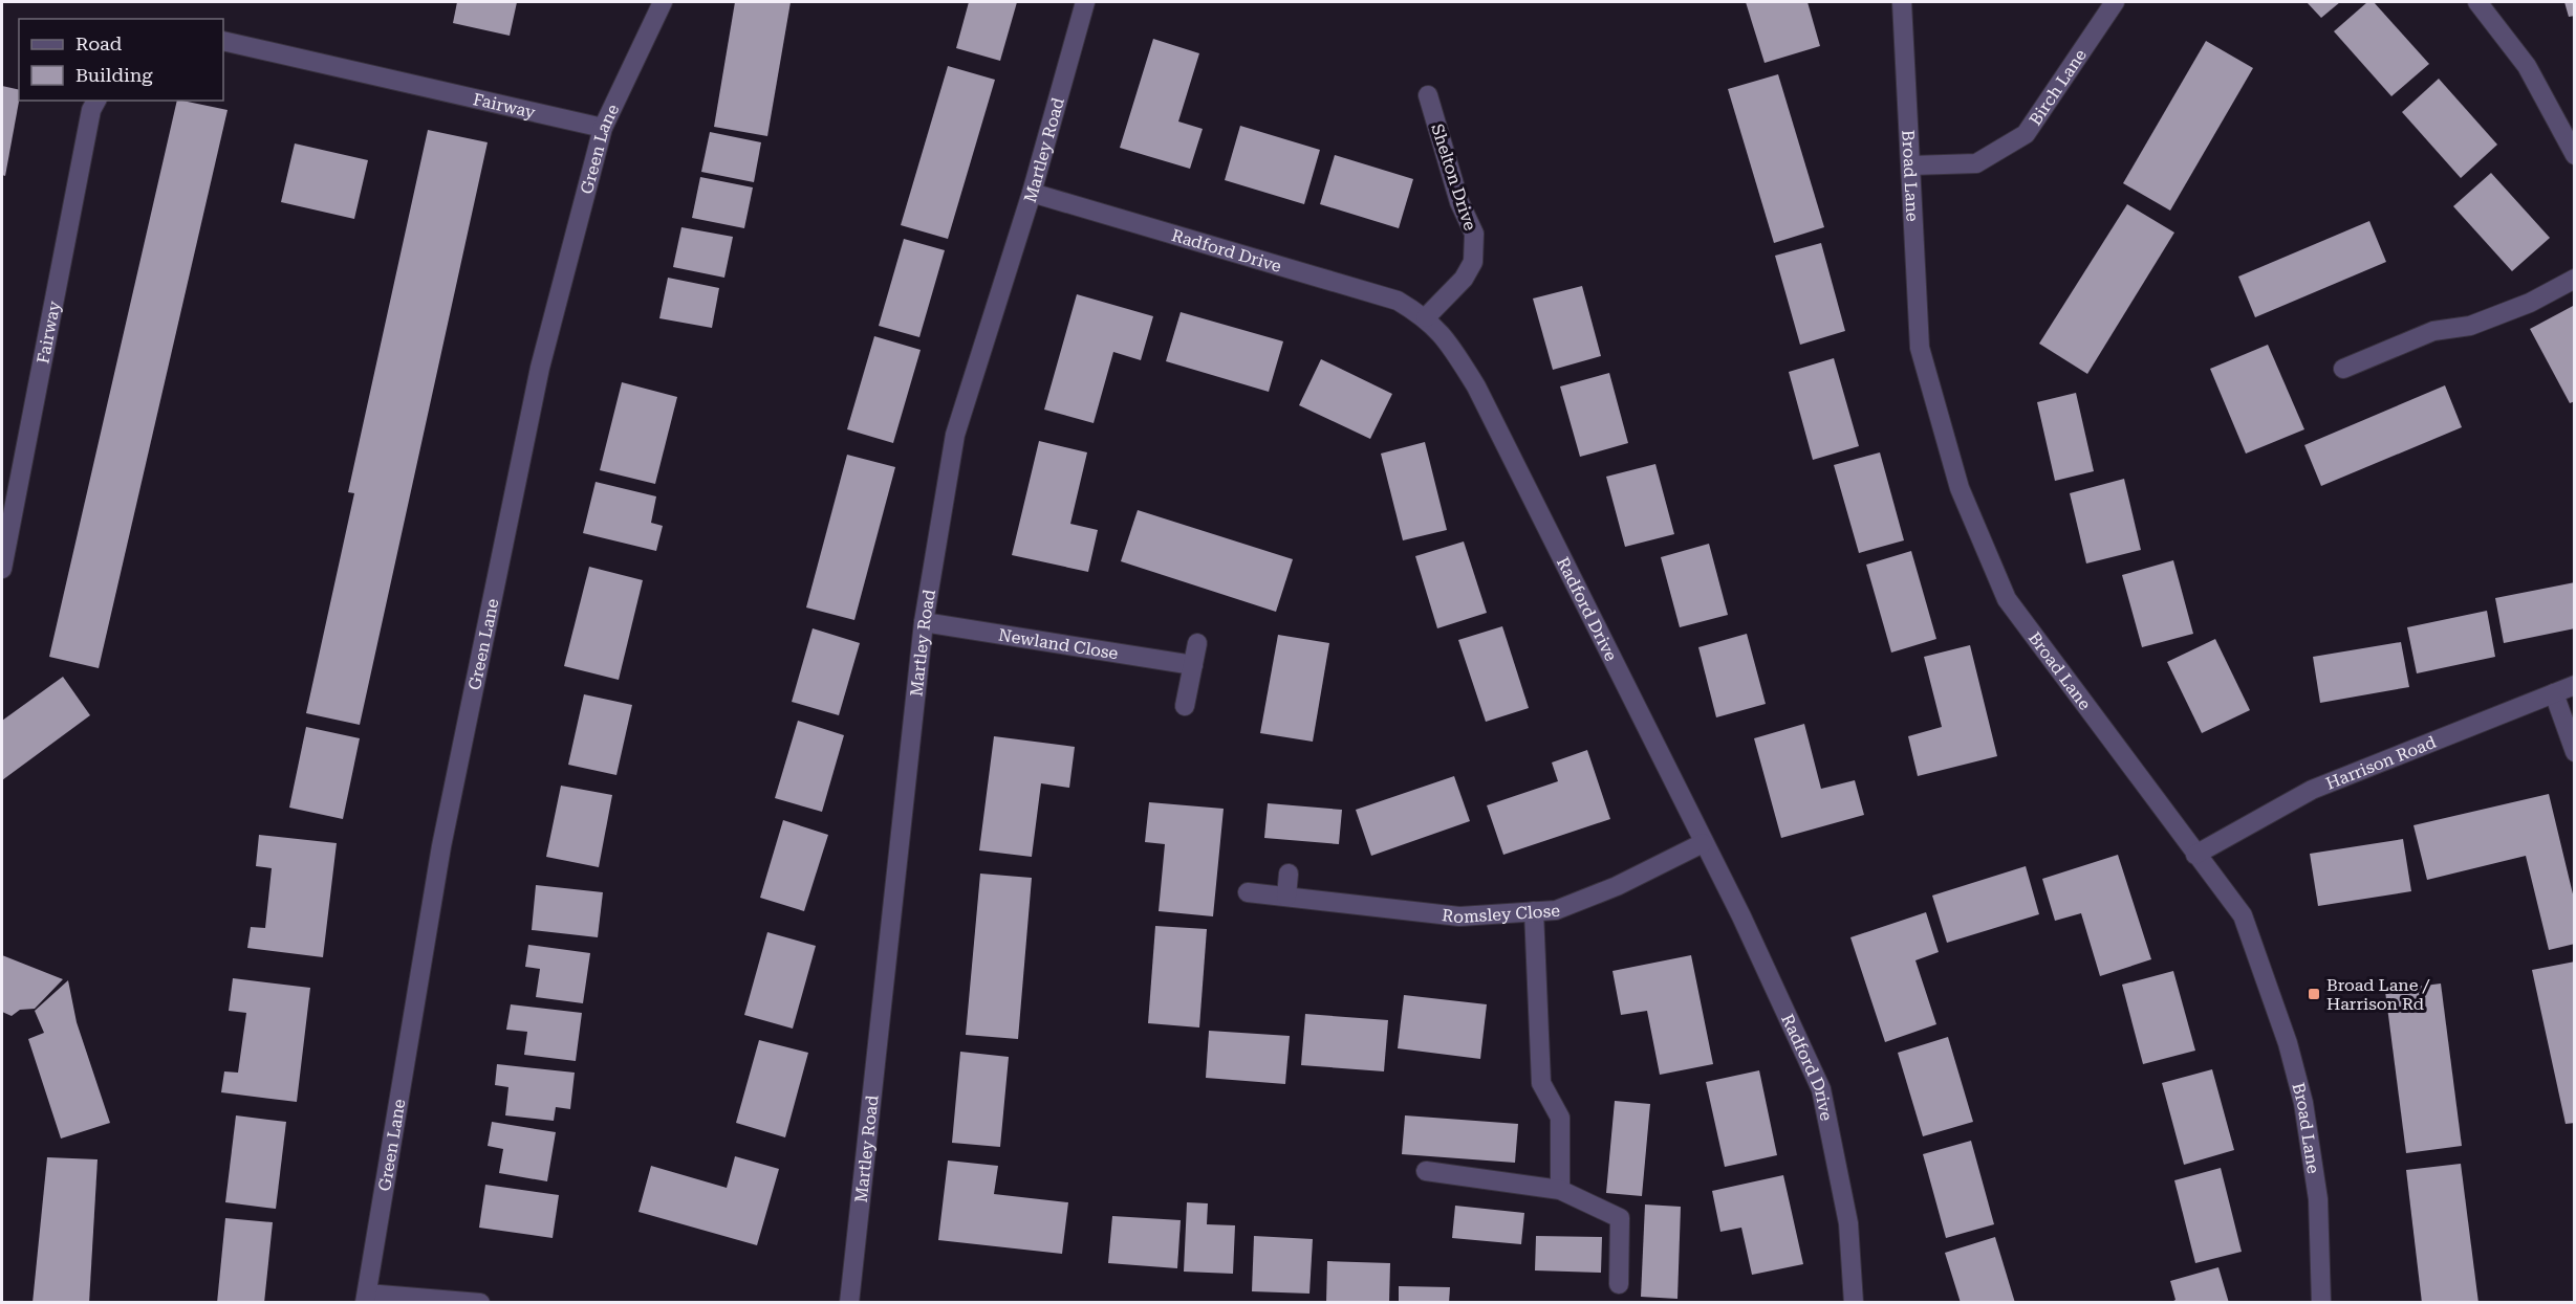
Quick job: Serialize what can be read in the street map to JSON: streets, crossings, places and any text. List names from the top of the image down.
{
  "streets": {
    "street": [
      "Birch Lane",
      "Fairway",
      "Green Lane",
      "Martley Road",
      "Broad Lane",
      "Shelton Drive",
      "Radford Drive",
      "Newland Close",
      "Harrison Road",
      "Romsley Close"
    ]
  },
  "crossings": [
    ["Birch Lane", "Broad Lane"],
    ["Fairway", "Green Lane"],
    ["Martley Road", "Radford Drive"],
    ["Martley Road", "Newland Close"],
    ["Broad Lane", "Harrison Road"],
    ["Shelton Drive", "Radford Drive"],
    ["Radford Drive", "Romsley Close"]
  ],
  "places": {
    "transit": ["Broad Lane / Harrison Rd"]
  },
  "legend": ["Road", "Building"]
}
